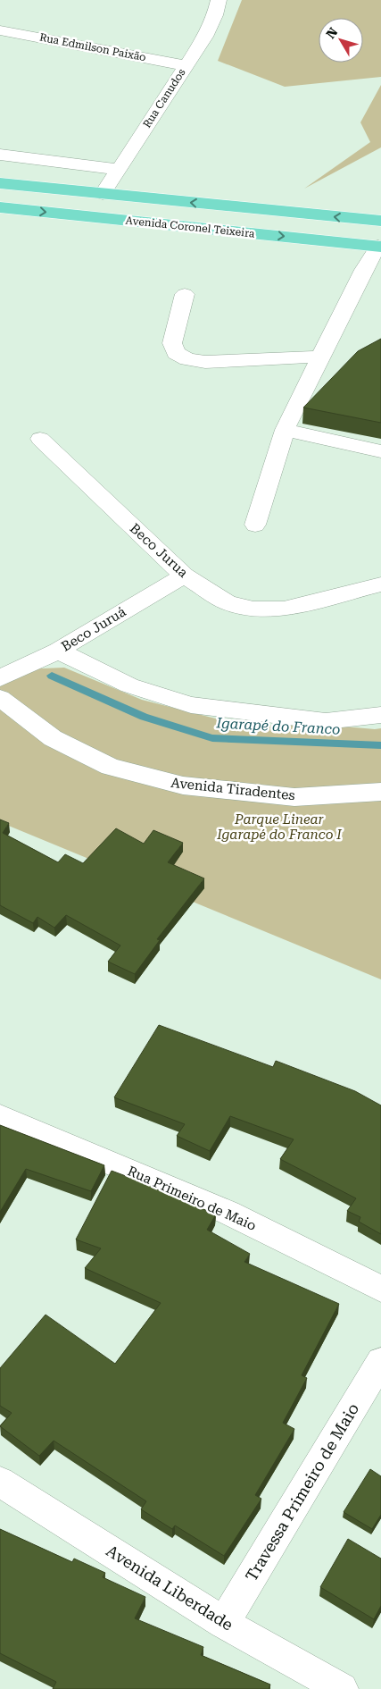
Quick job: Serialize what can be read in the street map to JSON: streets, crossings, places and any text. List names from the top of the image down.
{
  "streets": {
    "highway": ["Avenida Coronel Teixeira"],
    "street": [
      "Rua Edmilson Paixão",
      "Rua Canudos",
      "Beco Jurua",
      "Beco Juruá",
      "Avenida Tiradentes",
      "Rua Primeiro de Maio",
      "Travessa Primeiro de Maio",
      "Avenida Liberdade"
    ]
  },
  "crossings": [
    ["Rua Edmilson Paixão", "Rua Canudos"],
    ["Rua Canudos", "Avenida Coronel Teixeira"],
    ["Beco Jurua", "Beco Juruá"],
    ["Travessa Primeiro de Maio", "Avenida Liberdade"]
  ],
  "water": ["Igarapé do Franco"],
  "parks": ["Parque Linear Igarapé do Franco I"],
  "north": "top left"
}
